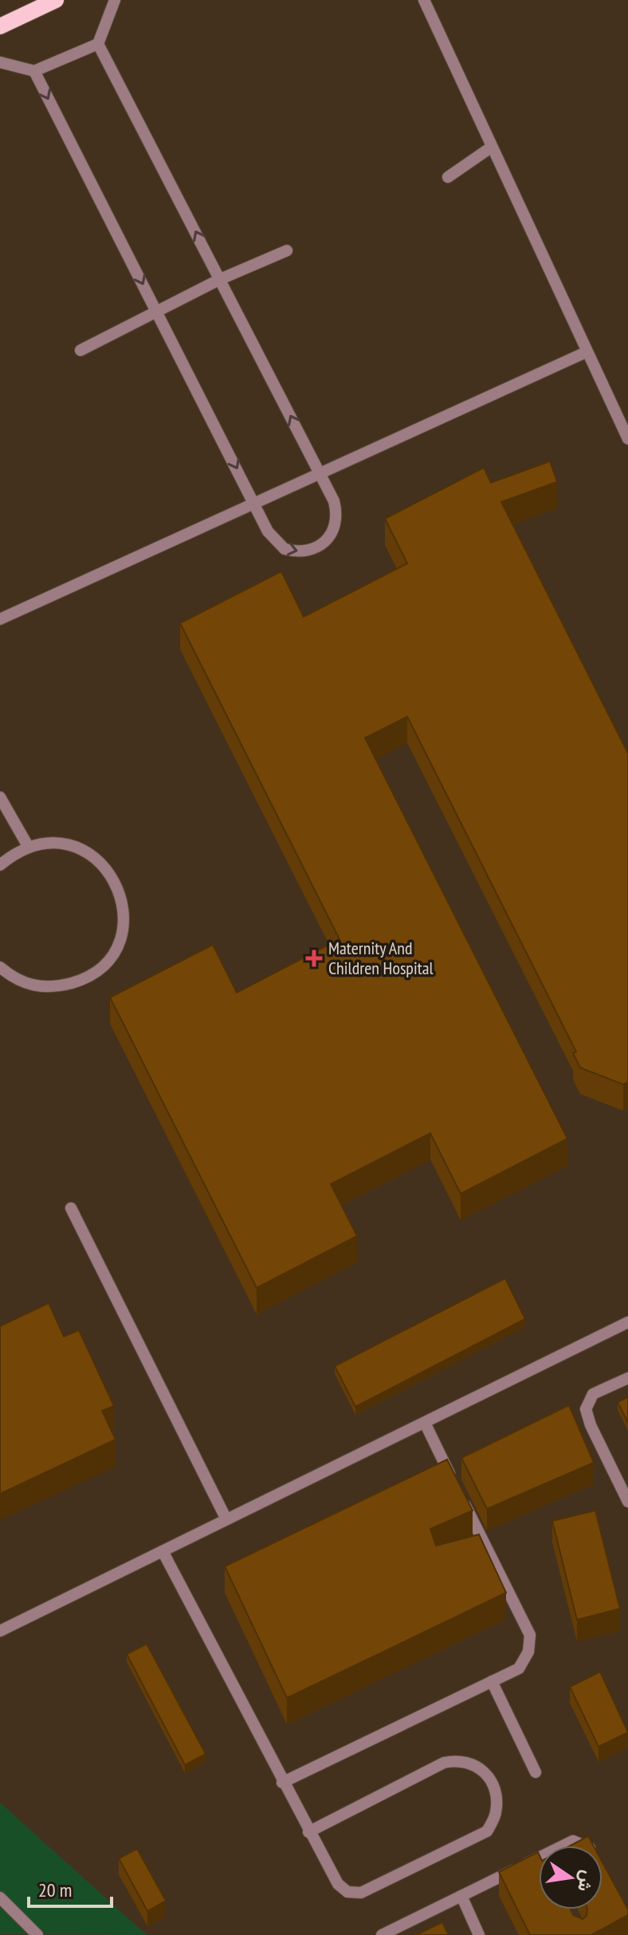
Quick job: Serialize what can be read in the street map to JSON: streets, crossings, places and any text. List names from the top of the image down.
{
  "places": {
    "health": ["Maternity And Children Hospital"]
  },
  "scale_bar": "20 m",
  "north": "right"
}
